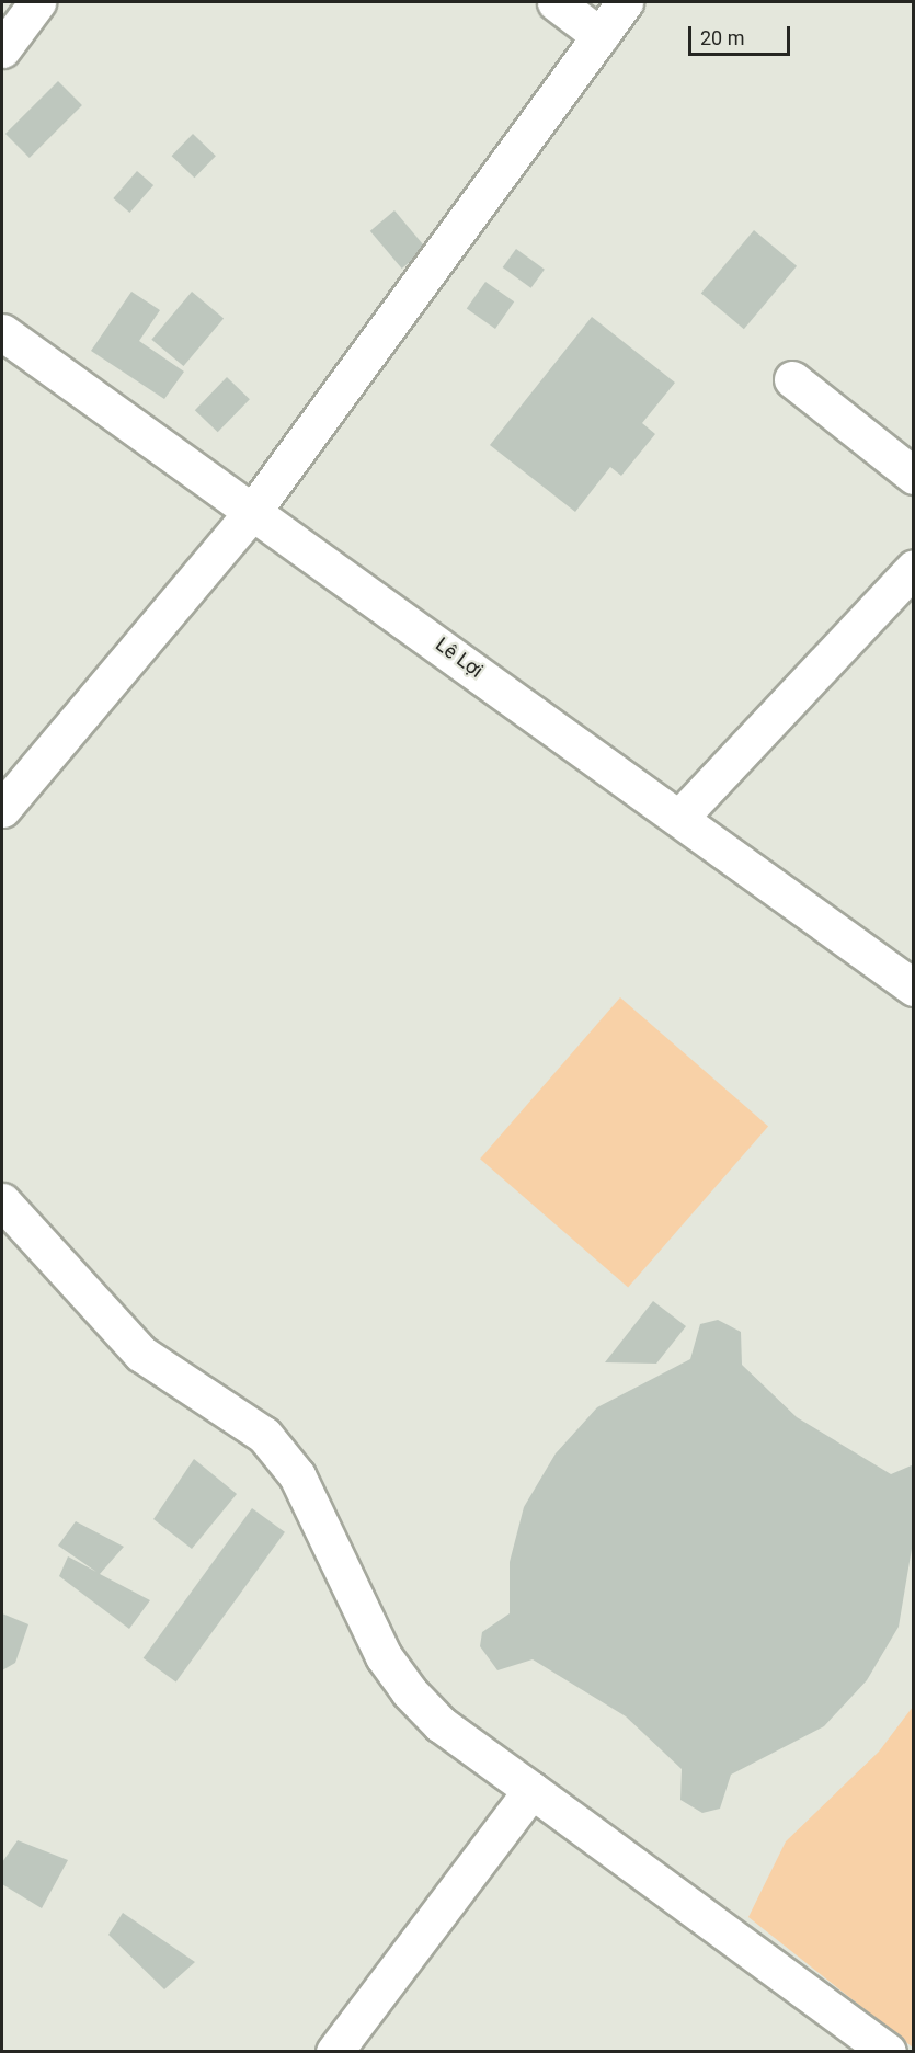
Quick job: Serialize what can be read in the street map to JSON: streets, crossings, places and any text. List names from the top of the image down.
{
  "streets": {
    "street": ["Lê Lợi"]
  },
  "scale_bar": "20 m"
}
